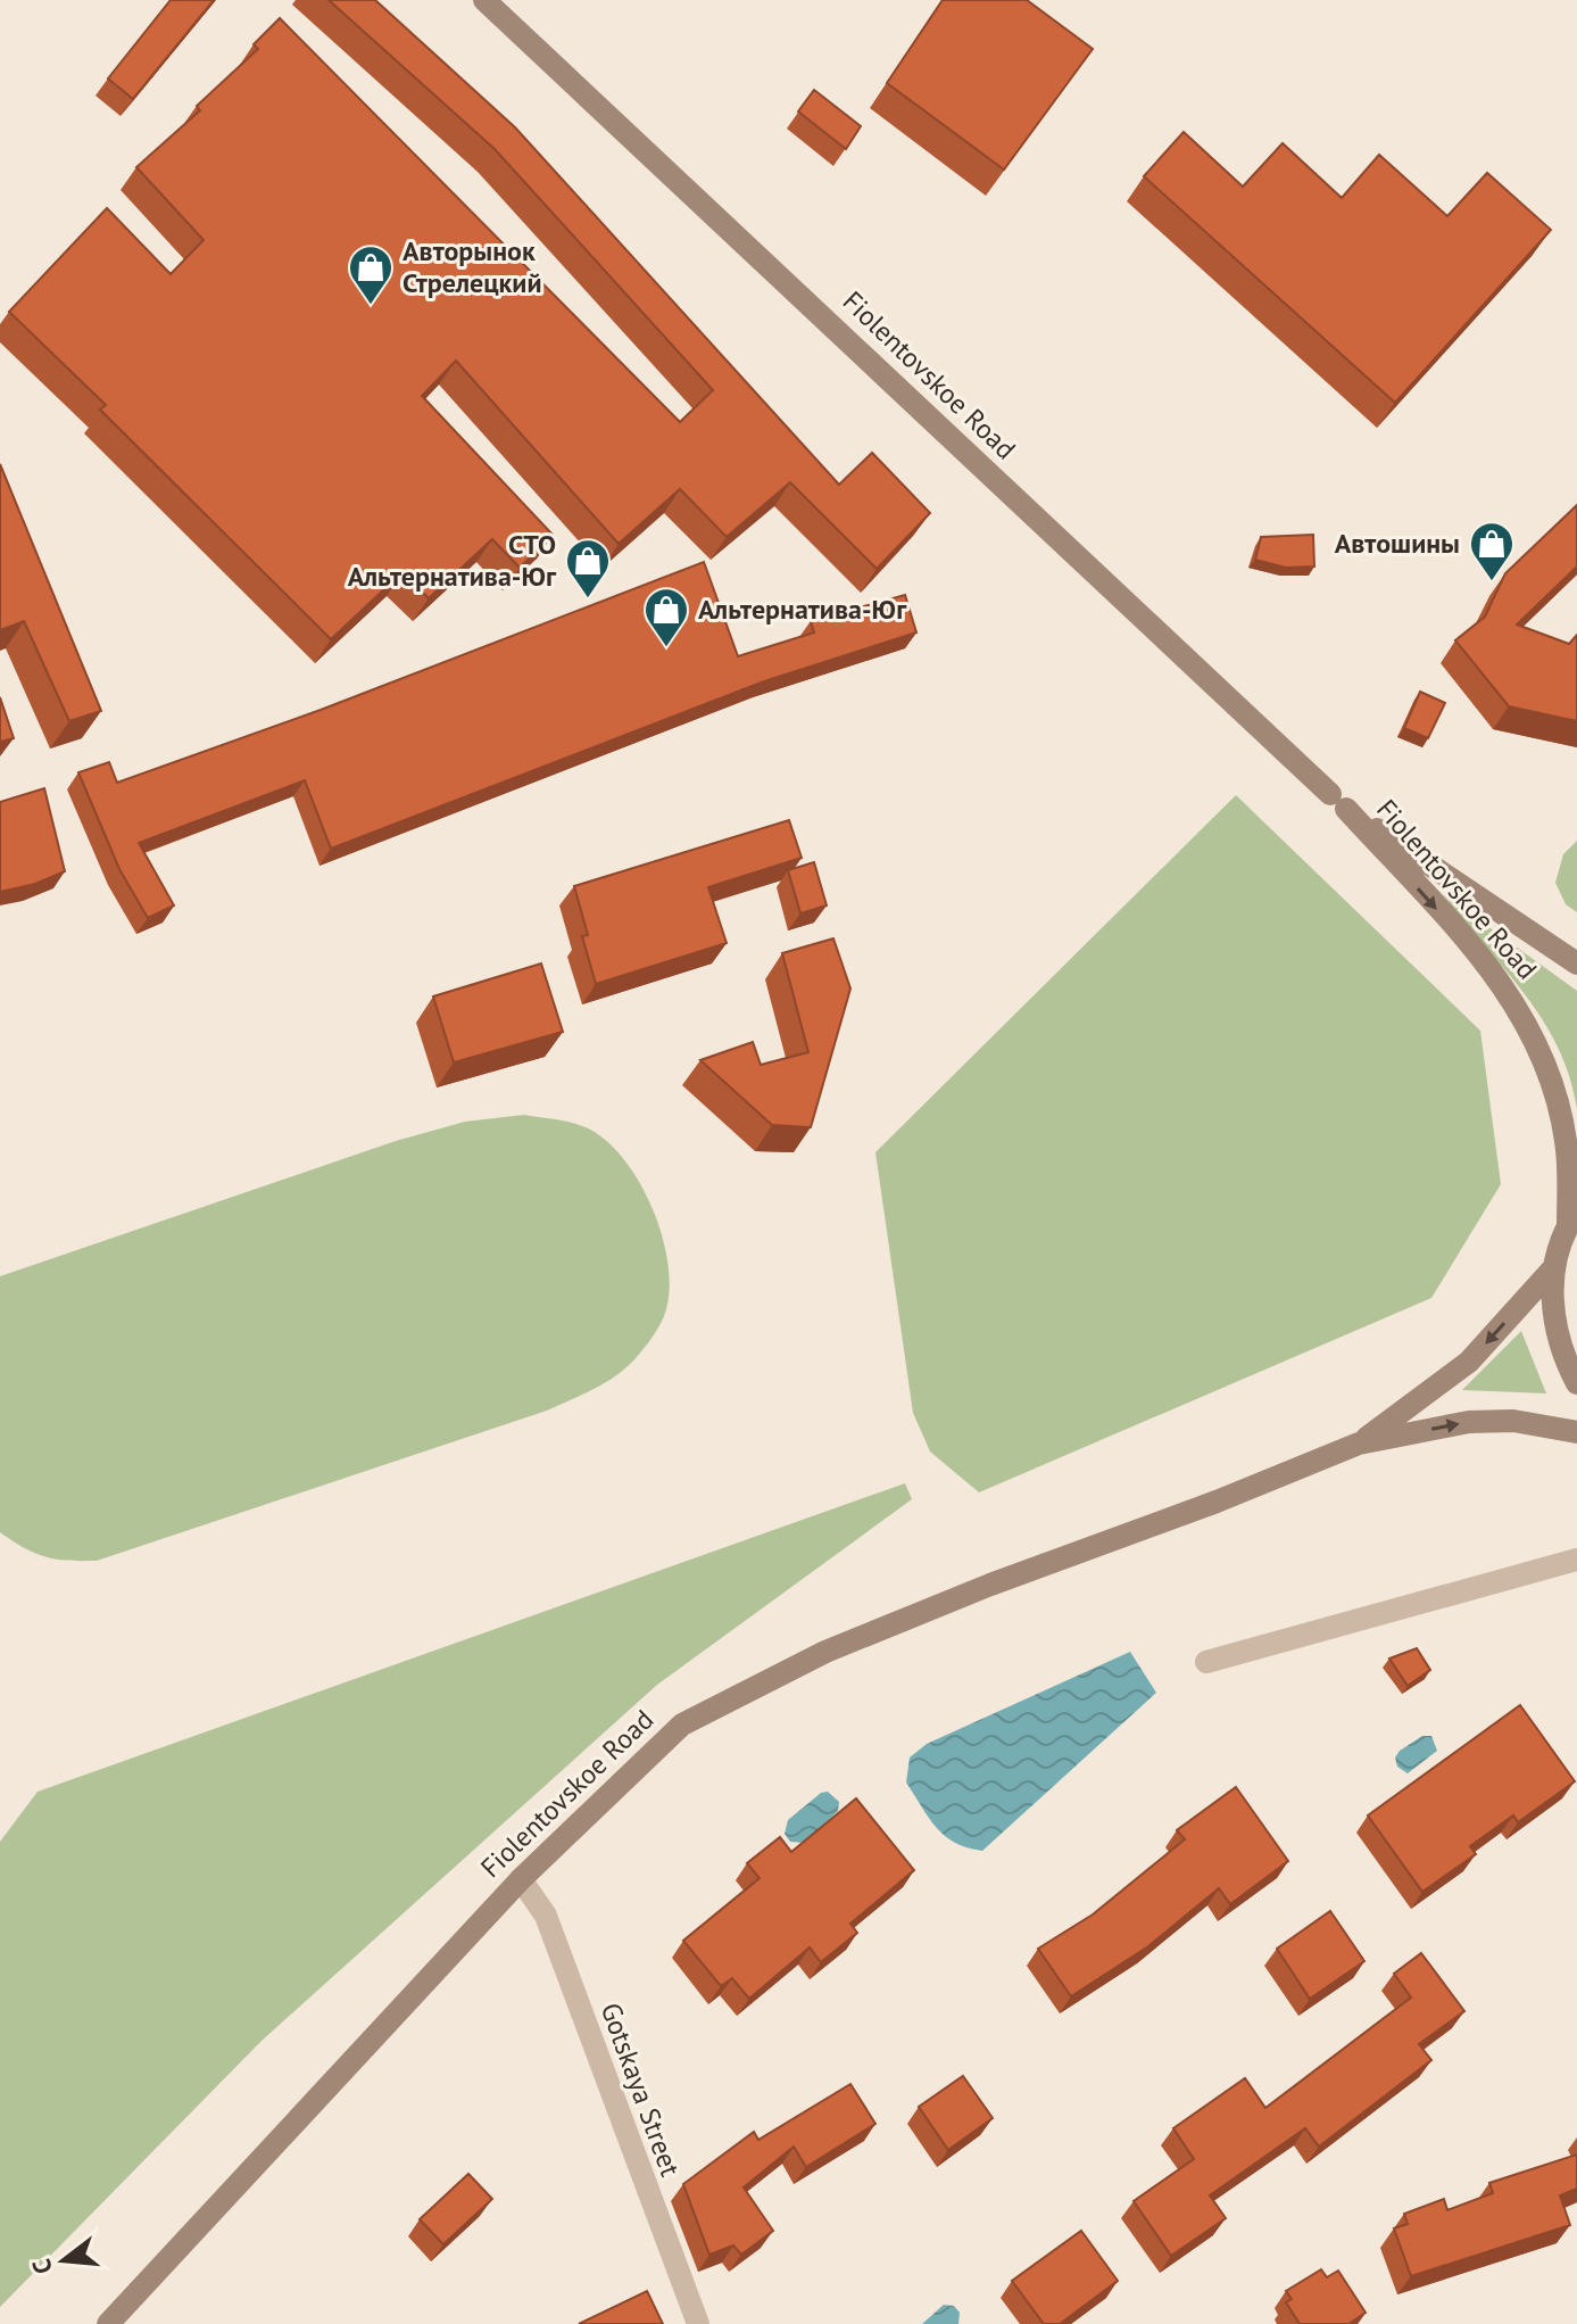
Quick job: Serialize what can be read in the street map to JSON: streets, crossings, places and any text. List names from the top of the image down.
{
  "streets": {
    "main road": ["Fiolentovskoe Road"],
    "street": ["Gotskaya Street"]
  },
  "crossings": [
    ["Fiolentovskoe Road", "Gotskaya Street"]
  ],
  "places": {
    "shop": [
      "Авторынок Стрелецкий",
      "Автошины",
      "СТО Альтернатива-Юг",
      "Альтернатива-Юг"
    ]
  },
  "north": "left"
}
